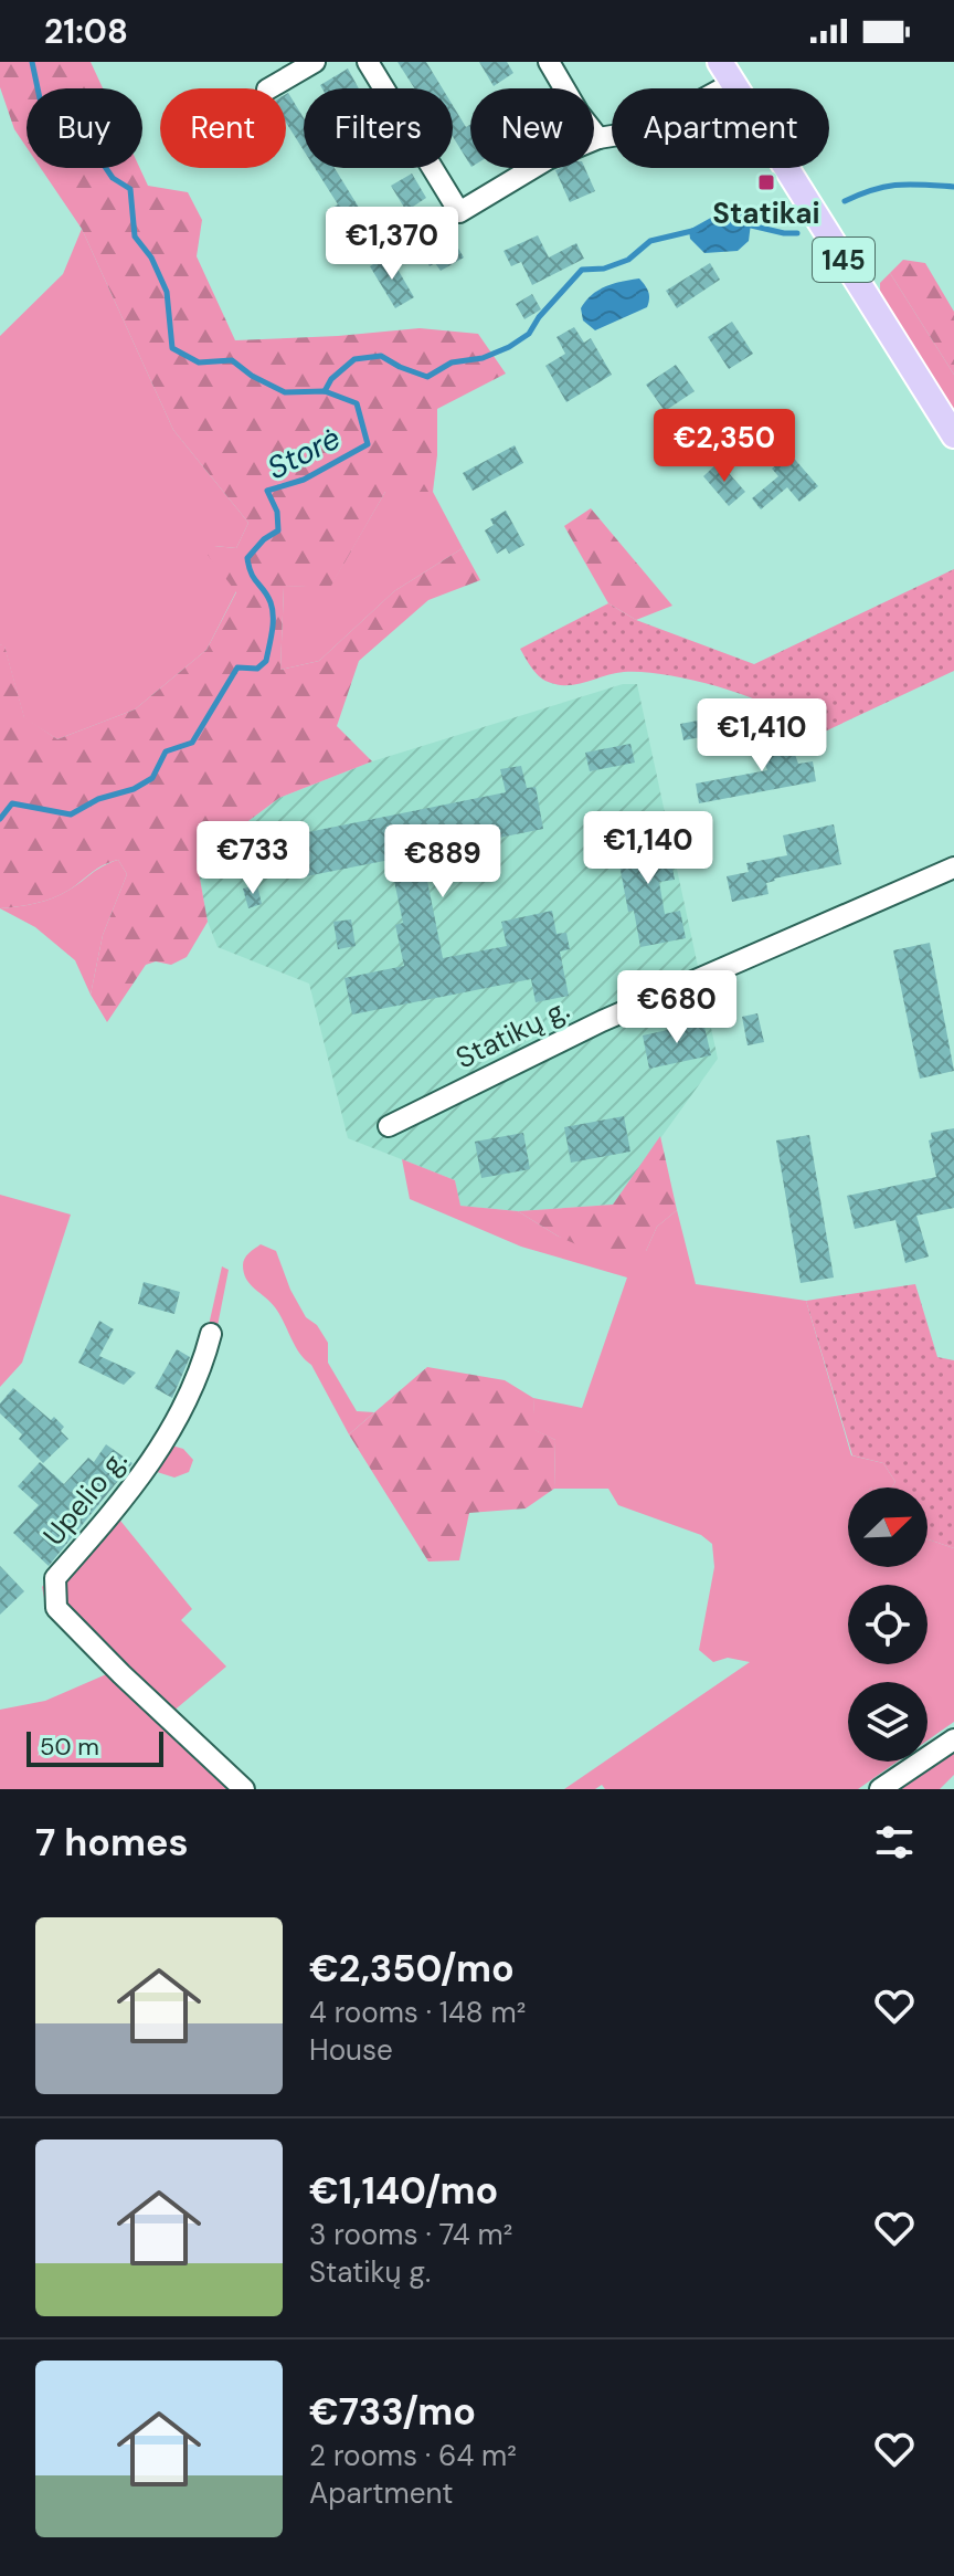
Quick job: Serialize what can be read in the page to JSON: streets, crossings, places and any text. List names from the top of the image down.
{
  "streets": {
    "main road": ["145"],
    "street": ["Statikų g.", "Upelio g."]
  },
  "water": ["Storė"],
  "places": {
    "transit": ["Statikai"]
  },
  "scale_bar": "50 m",
  "north": "top right",
  "page": {
    "status": "21:08",
    "chip": [
      "Buy",
      "Rent",
      "Filters",
      "New",
      "Apartment"
    ],
    "price": [
      "€1,370",
      "€2,350",
      "€1,410",
      "€1,140",
      "€733",
      "€889",
      "€680"
    ],
    "scale": "50 m",
    "heading": "7 homes",
    "list": [
      {
        "name": "€2,350/mo",
        "note": "4 rooms · 148 m² · House"
      },
      {
        "name": "€1,140/mo",
        "note": "3 rooms · 74 m² · Statikų g."
      },
      {
        "name": "€733/mo",
        "note": "2 rooms · 64 m² · Apartment"
      }
    ]
  }
}
